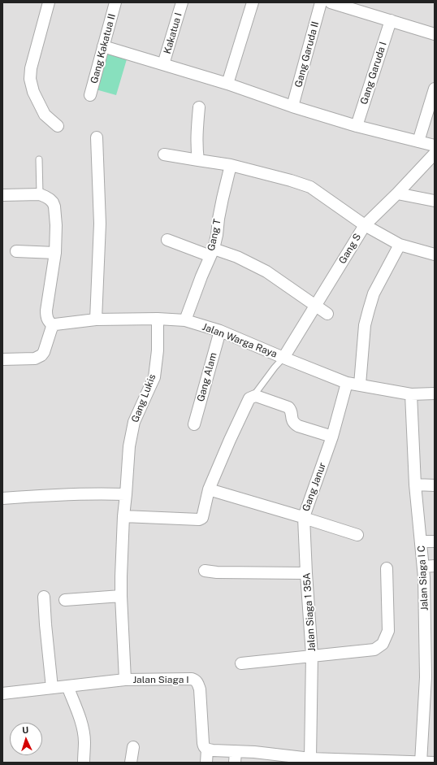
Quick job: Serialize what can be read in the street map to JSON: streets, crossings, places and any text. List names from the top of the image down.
{
  "streets": {
    "street": [
      "Kakatua I",
      "Gang Kakatua II",
      "Gang Garuda II",
      "Gang Garuda I",
      "Gang T",
      "Gang S",
      "Jalan Warga Raya",
      "Gang Alam",
      "Gang Lukis",
      "Gang Janur",
      "Jalan Siaga I C",
      "Jalan Siaga 1 35A",
      "Jalan Siaga I"
    ]
  },
  "crossings": [
    ["Gang T", "Jalan Warga Raya"],
    ["Gang S", "Jalan Warga Raya"],
    ["Jalan Warga Raya", "Gang Alam"],
    ["Jalan Warga Raya", "Gang Lukis"],
    ["Jalan Warga Raya", "Gang Janur"],
    ["Jalan Warga Raya", "Jalan Siaga I C"],
    ["Gang Lukis", "Jalan Siaga I"]
  ],
  "north": "top"
}
